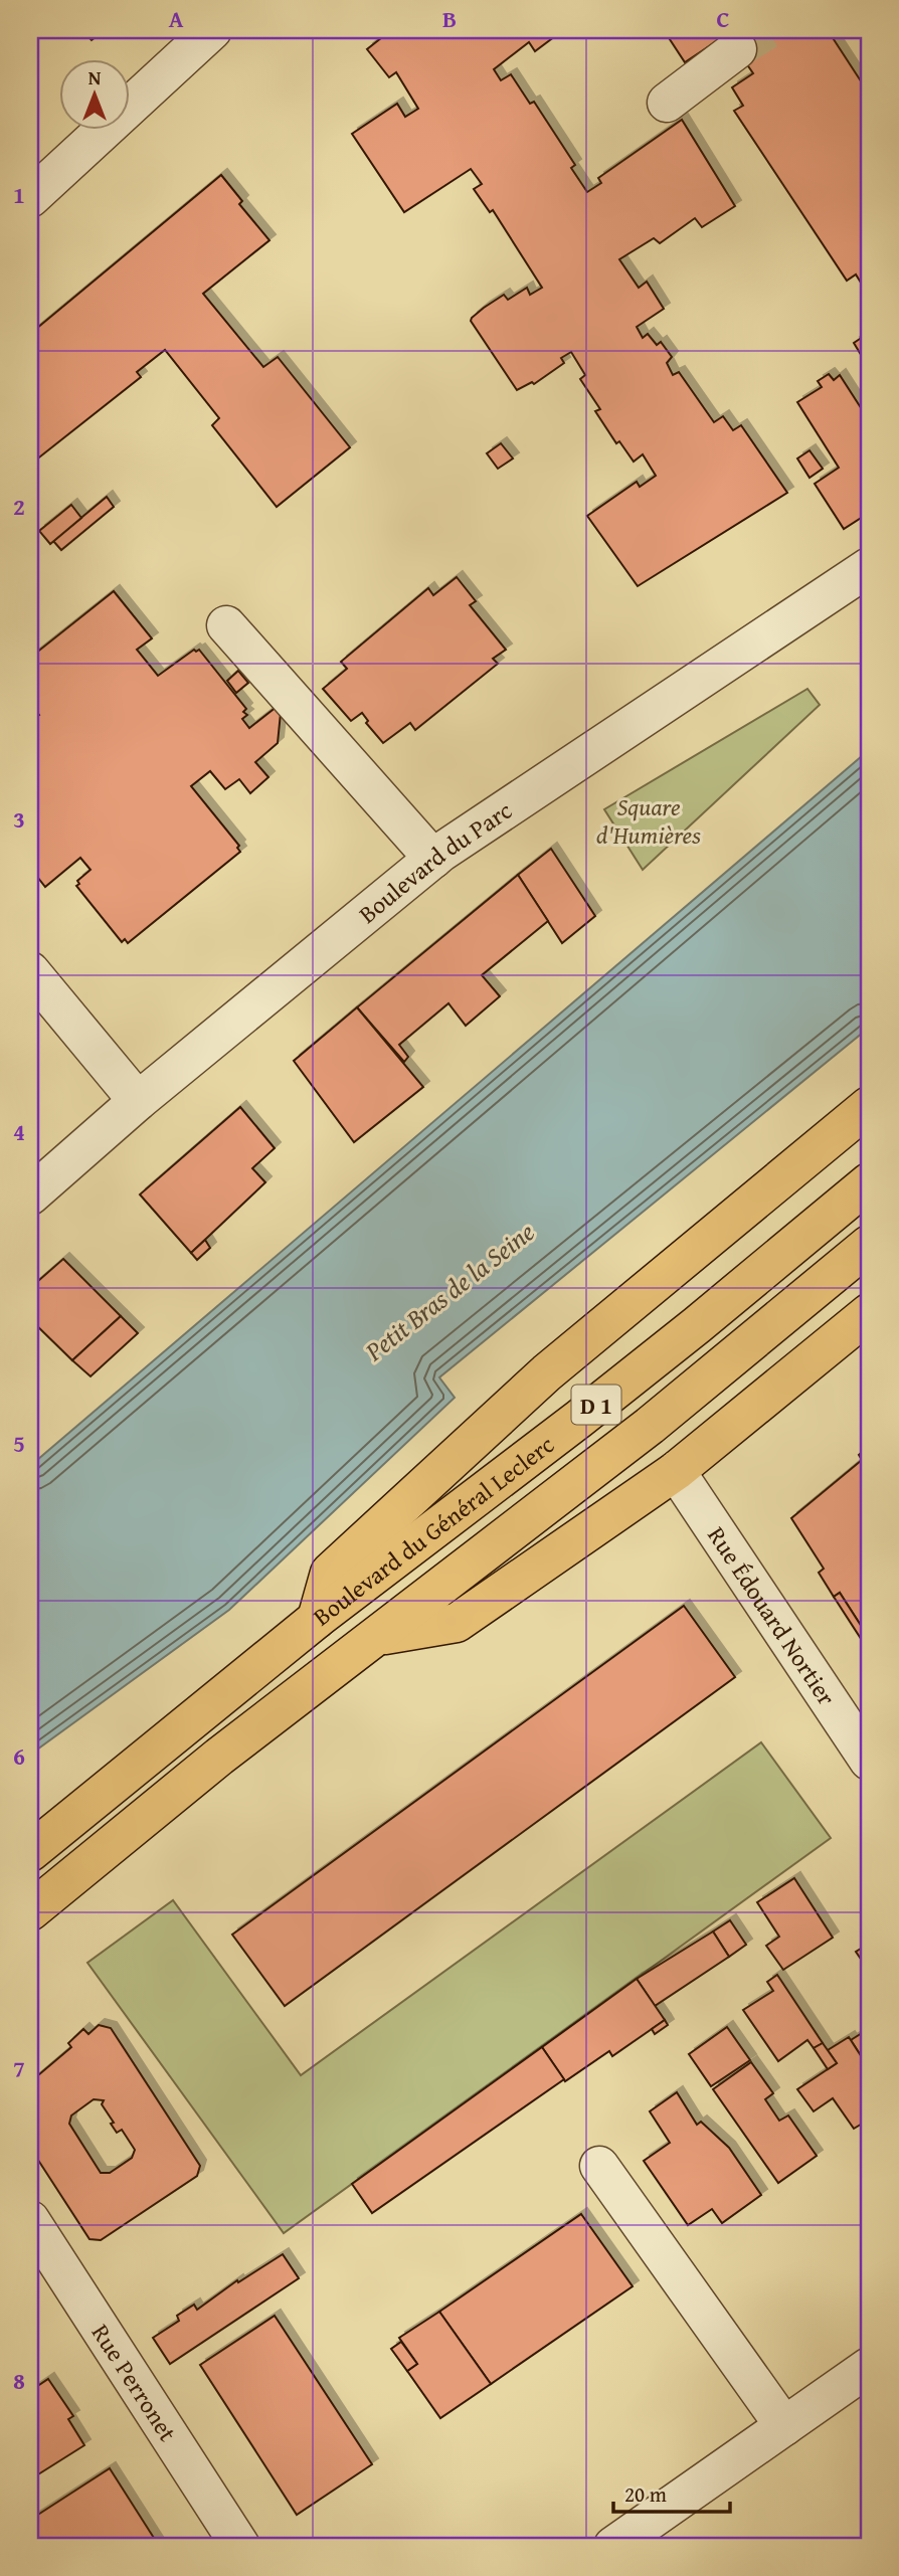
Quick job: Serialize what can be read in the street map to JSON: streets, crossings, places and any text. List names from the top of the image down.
{
  "streets": {
    "main road": ["D 1", "Boulevard du Général Leclerc"],
    "street": ["Boulevard du Parc", "Rue Édouard Nortier", "Rue Perronet"]
  },
  "water": ["Petit Bras de la Seine"],
  "parks": ["Square d'Humières"],
  "scale_bar": "20 m",
  "north": "top",
  "grid": {
    "columns": ["A", "B", "C"],
    "rows": [
      "1",
      "2",
      "3",
      "4",
      "5",
      "6",
      "7",
      "8"
    ]
  }
}
